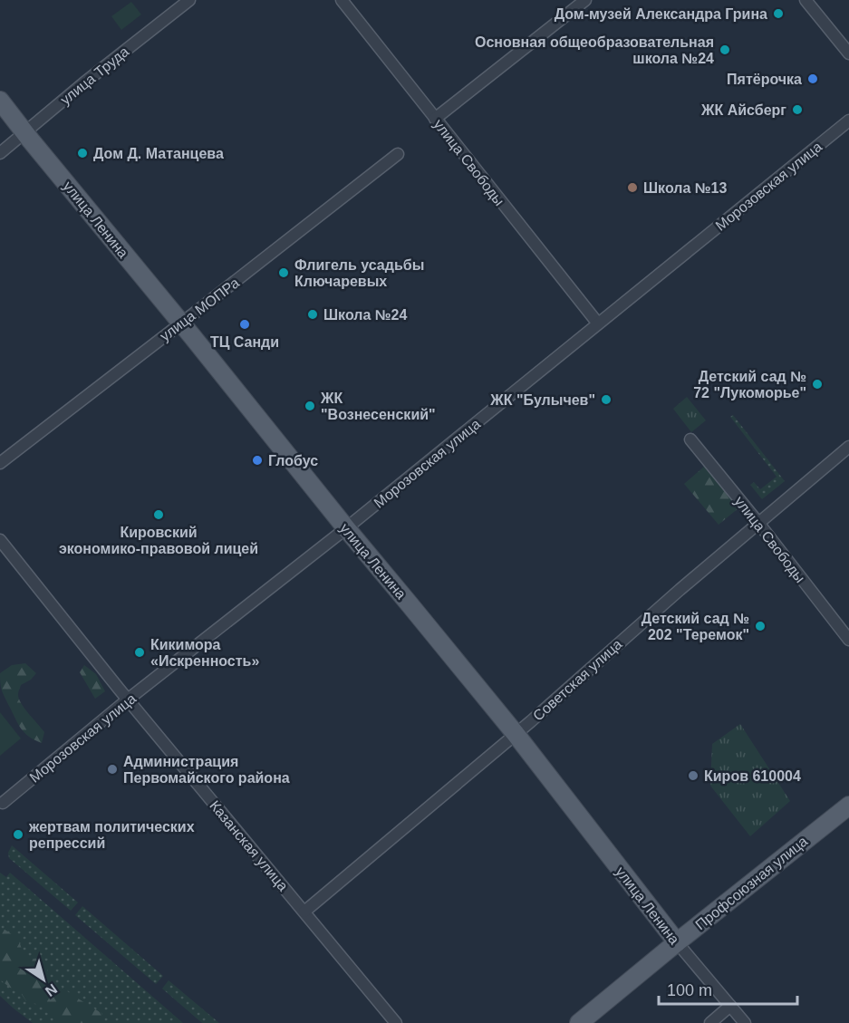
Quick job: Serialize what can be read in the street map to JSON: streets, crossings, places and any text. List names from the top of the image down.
{
  "streets": {
    "main road": ["улица Ленина", "Профсоюзная улица"],
    "street": [
      "улица Труда",
      "улица Свободы",
      "Морозовская улица",
      "улица МОПРа",
      "Советская улица",
      "Казанская улица"
    ]
  },
  "crossings": [
    ["улица Труда", "улица Ленина"],
    ["улица Свободы", "Морозовская улица"],
    ["улица Свободы", "Советская улица"],
    ["Морозовская улица", "улица Ленина"],
    ["Морозовская улица", "Казанская улица"],
    ["улица Ленина", "улица МОПРа"],
    ["улица Ленина", "Советская улица"],
    ["улица Ленина", "Профсоюзная улица"],
    ["Советская улица", "Казанская улица"]
  ],
  "places": [
    "Дом-музей Александра Грина",
    "Основная общеобразовательная школа №24",
    "Пятёрочка",
    "ЖК Айсберг",
    "Дом Д. Матанцева",
    "Школа №13",
    "Флигель усадьбы Ключаревых",
    "Школа №24",
    "ТЦ Санди",
    "Детский сад № 72 \"Лукоморье\"",
    "ЖК \"Булычев\"",
    "ЖК \"Вознесенский\"",
    "Глобус",
    "Кировский экономико-правовой лицей",
    "Детский сад № 202 \"Теремок\"",
    "Кикимора «Искренность»",
    "Администрация Первомайского района",
    "Киров 610004",
    "жертвам политических репрессий"
  ],
  "scale_bar": "100 m",
  "north": "bottom right"
}
